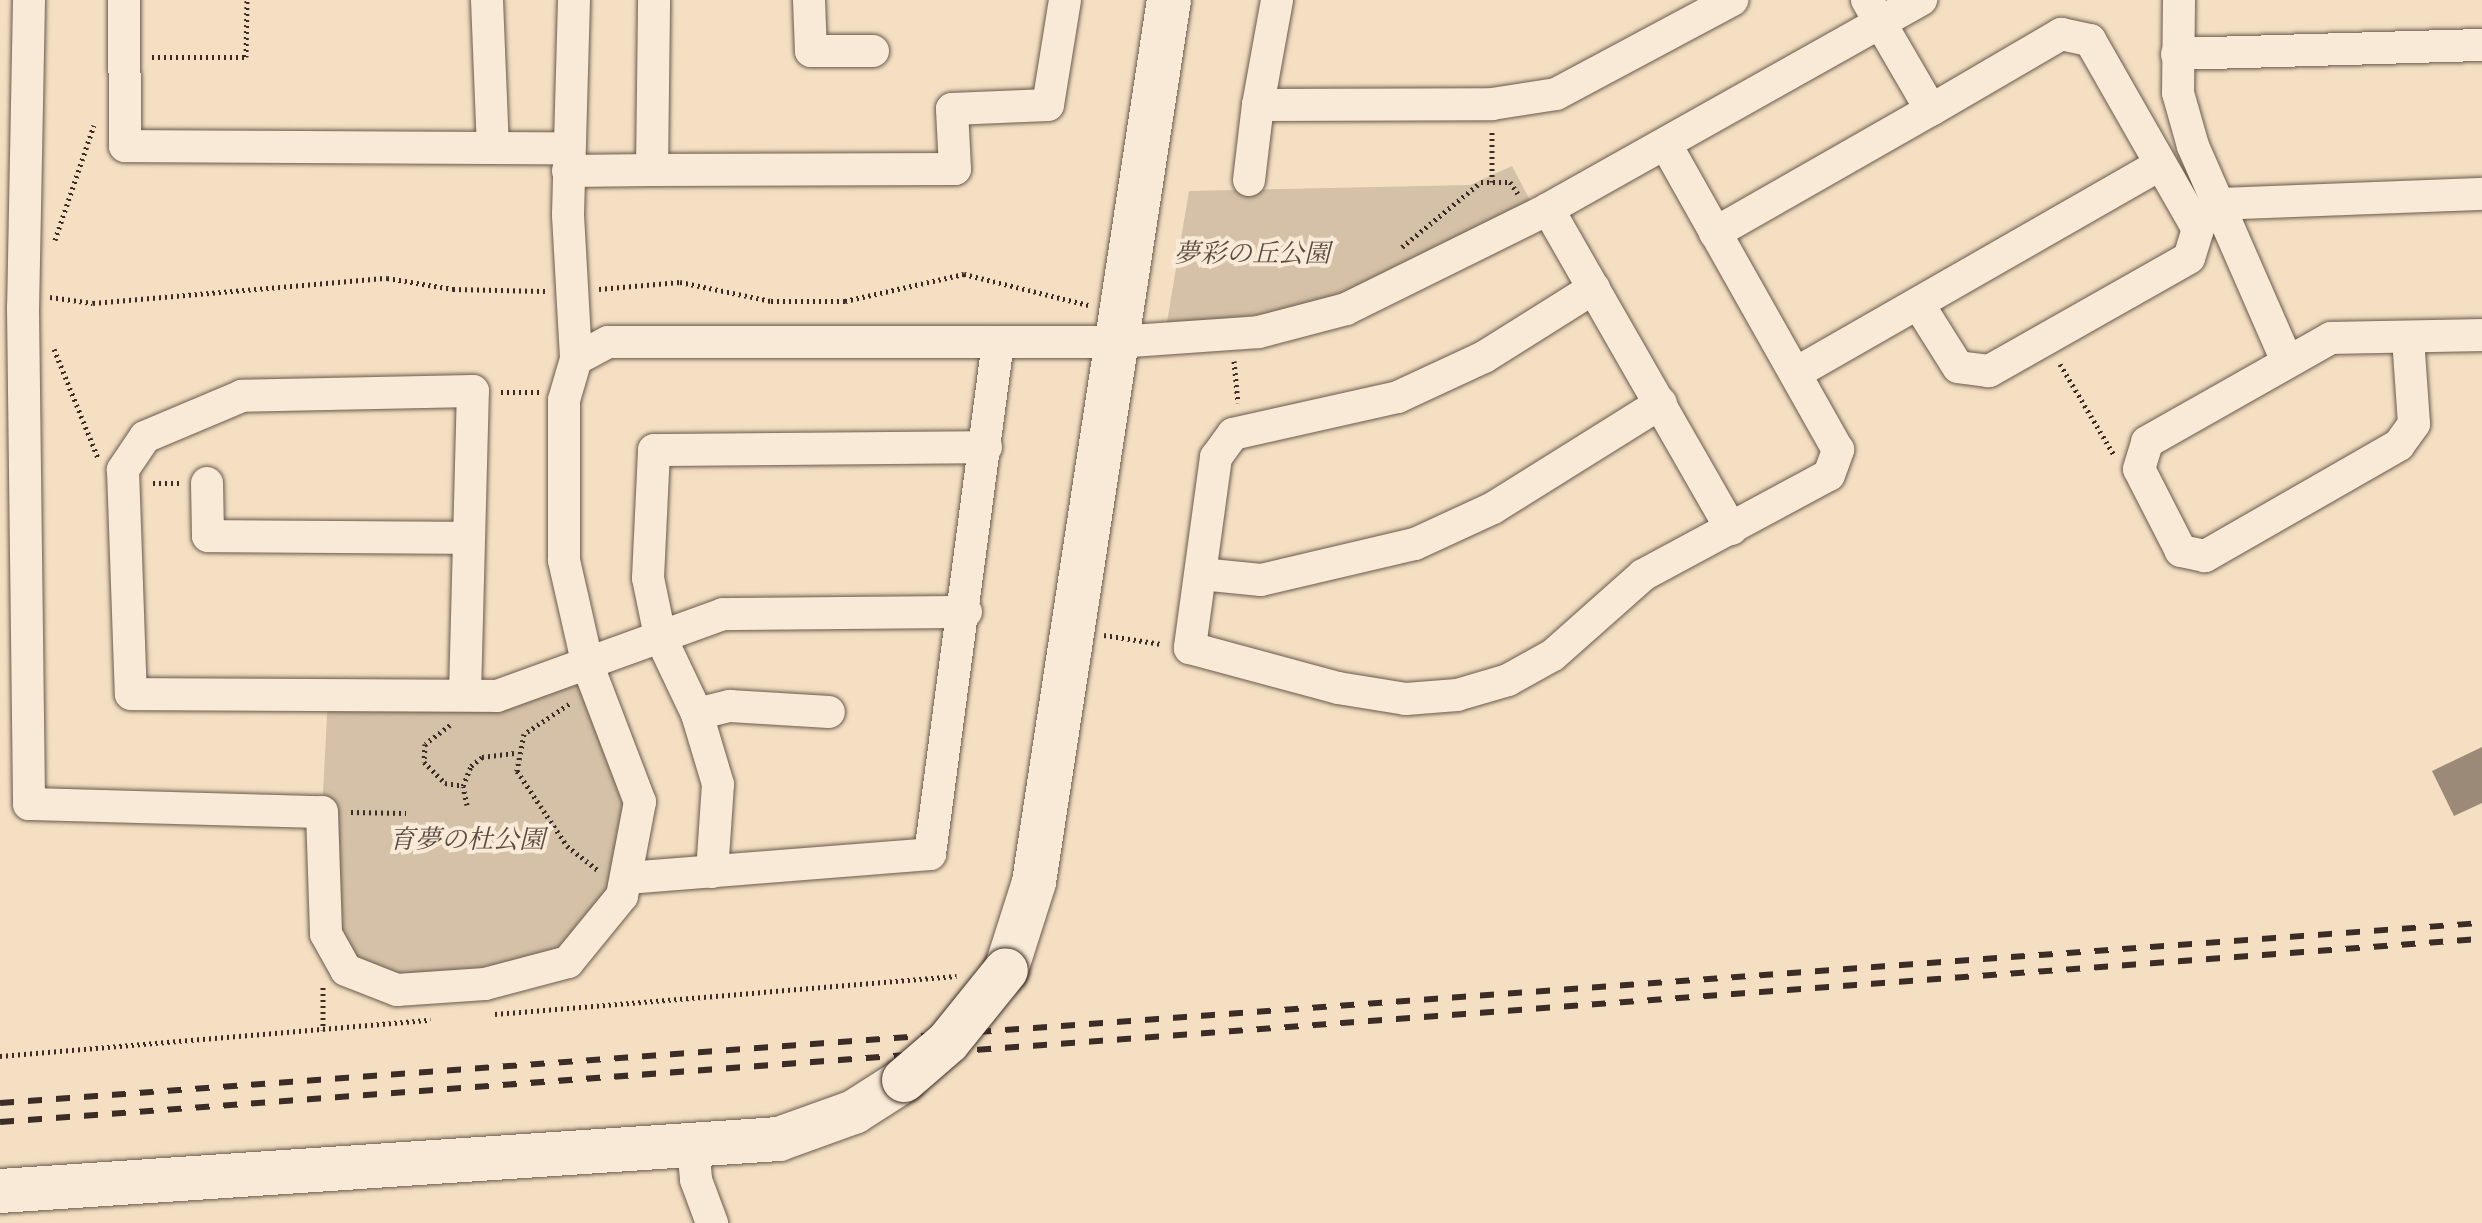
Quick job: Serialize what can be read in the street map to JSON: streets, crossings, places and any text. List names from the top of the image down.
{
  "parks": ["夢彩の丘公園", "育夢の杜公園"]
}
